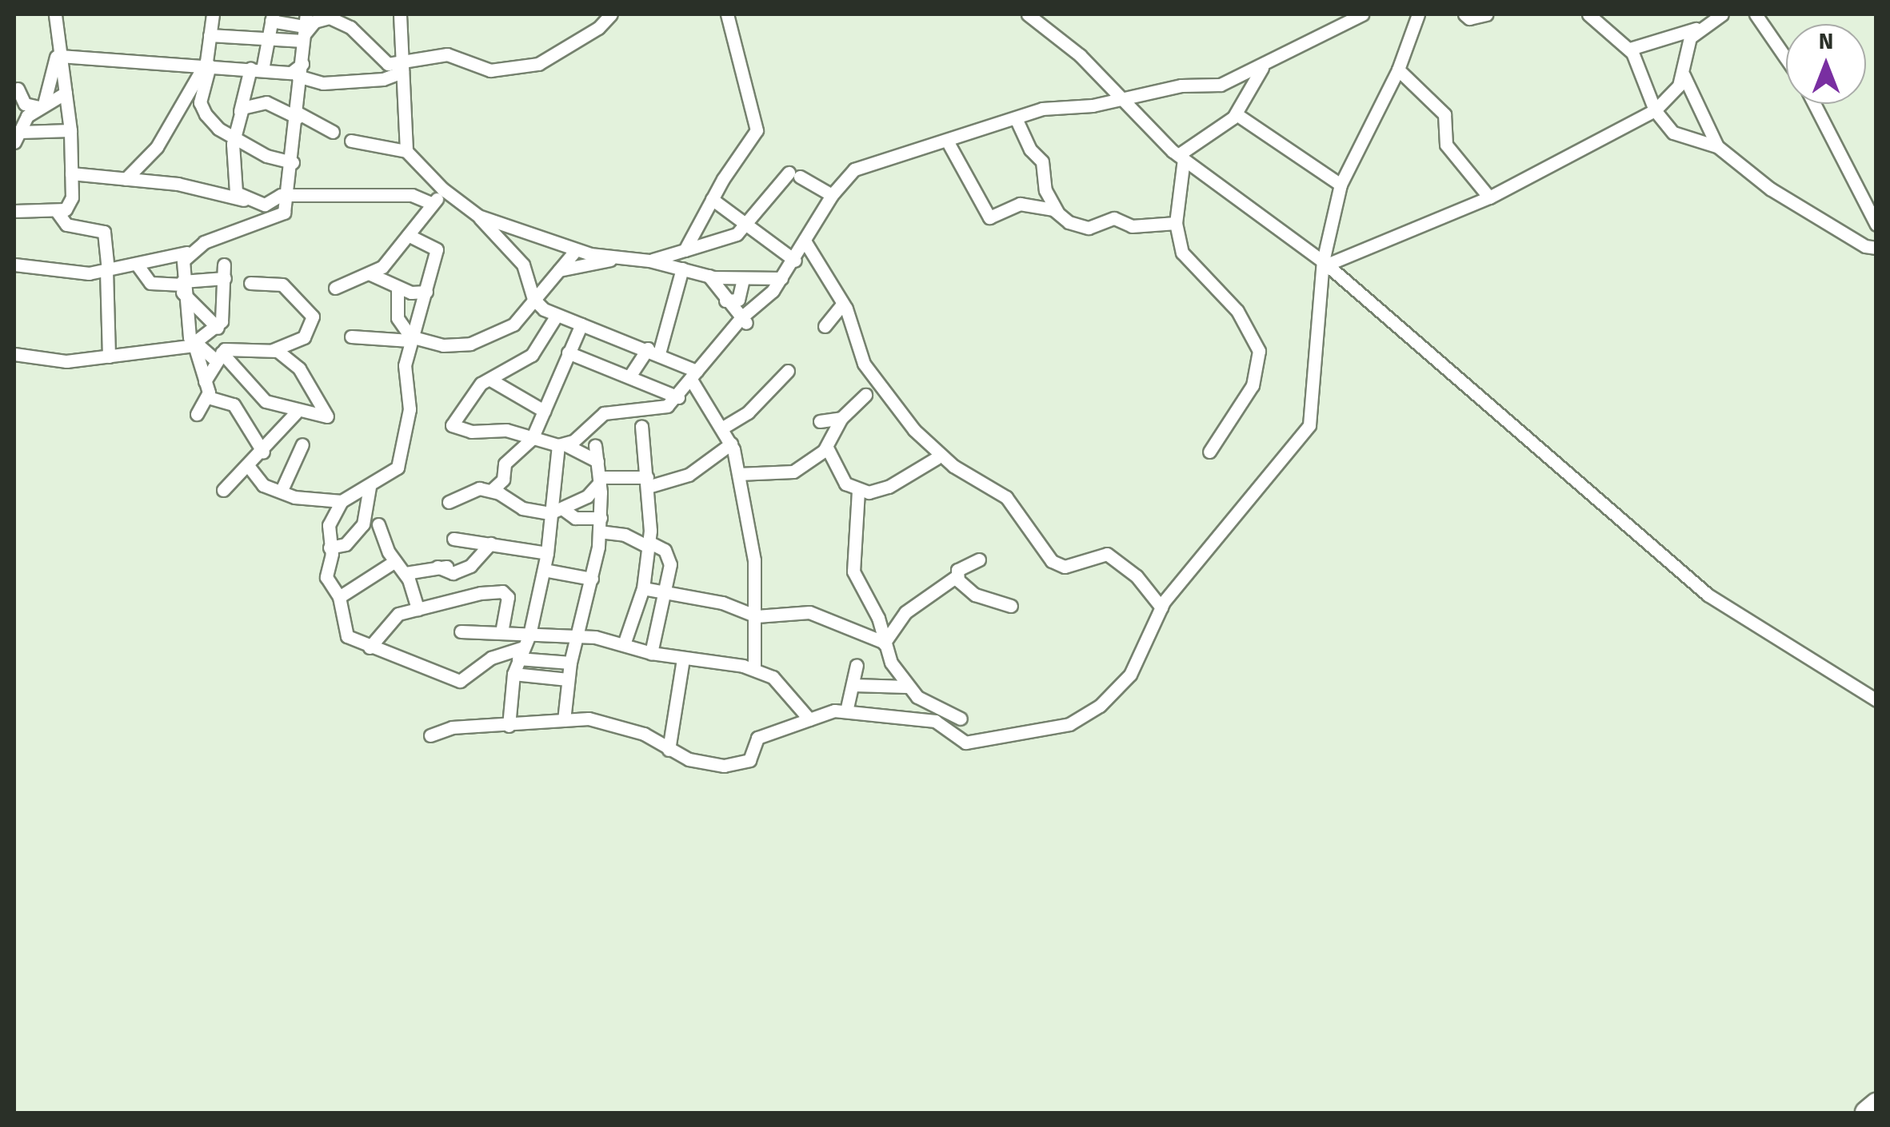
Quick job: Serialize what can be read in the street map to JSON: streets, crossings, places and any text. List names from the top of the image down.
{
  "north": "top"
}
